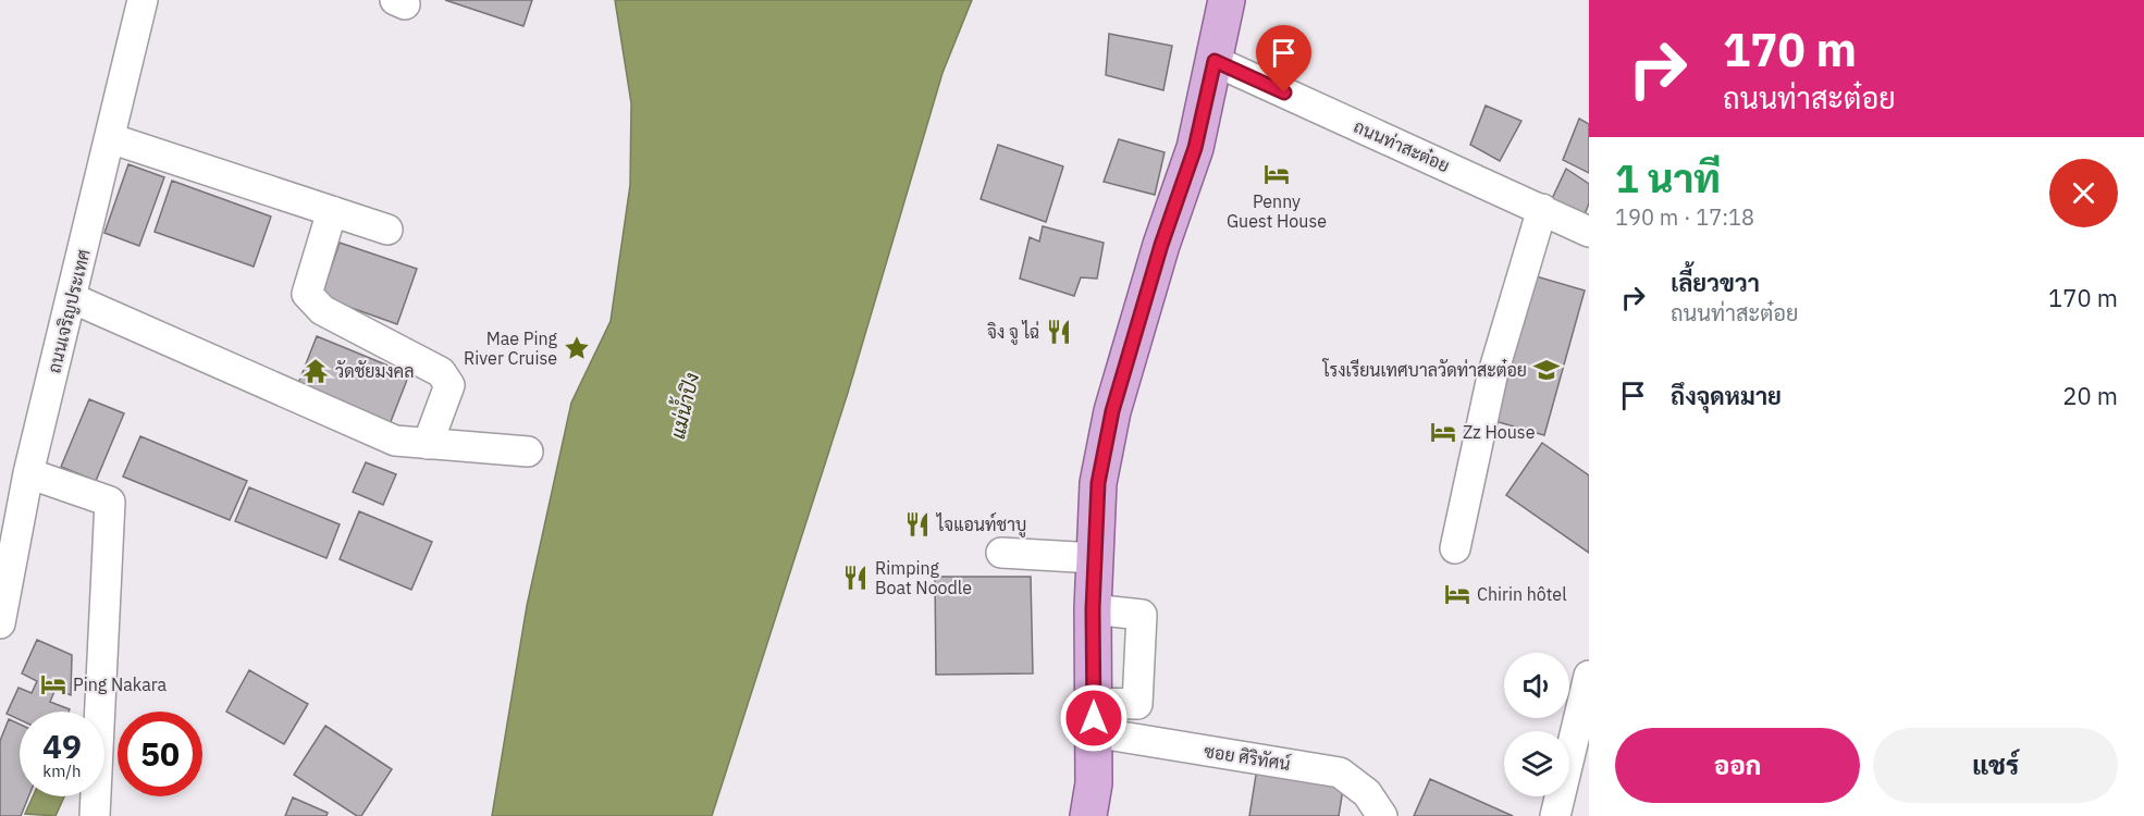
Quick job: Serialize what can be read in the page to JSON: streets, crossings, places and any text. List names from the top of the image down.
{
  "streets": {
    "street": ["ถนนท่าสะต๋อย", "ถนนเจริญประเทศ", "ซอย ศิริทัศน์"]
  },
  "water": ["แม่น้ำปิง"],
  "places": {
    "hotel": [
      "Penny Guest House",
      "Zz House",
      "Chirin hôtel",
      "Ping Nakara"
    ],
    "restaurant": ["จิง จู ไฉ่", "ไจแอนท์ชาบู", "Rimping Boat Noodle"],
    "place": ["Mae Ping River Cruise"],
    "school or university": ["โรงเรียนเทศบาลวัดท่าสะต๋อย"],
    "temple": ["วัดชัยมงคล"]
  },
  "page": {
    "turn": ["170 m", "ถนนท่าสะต๋อย"],
    "heading": ["1 นาที", "190 m · 17:18"],
    "list": [
      {
        "name": "เลี้ยวขวา",
        "note": "ถนนท่าสะต๋อย",
        "value": "170 m"
      },
      {
        "name": "ถึงจุดหมาย",
        "value": "20 m"
      }
    ],
    "speed": "49 km/h",
    "limit": "50",
    "buttons": ["ออก", "แชร์"]
  }
}
